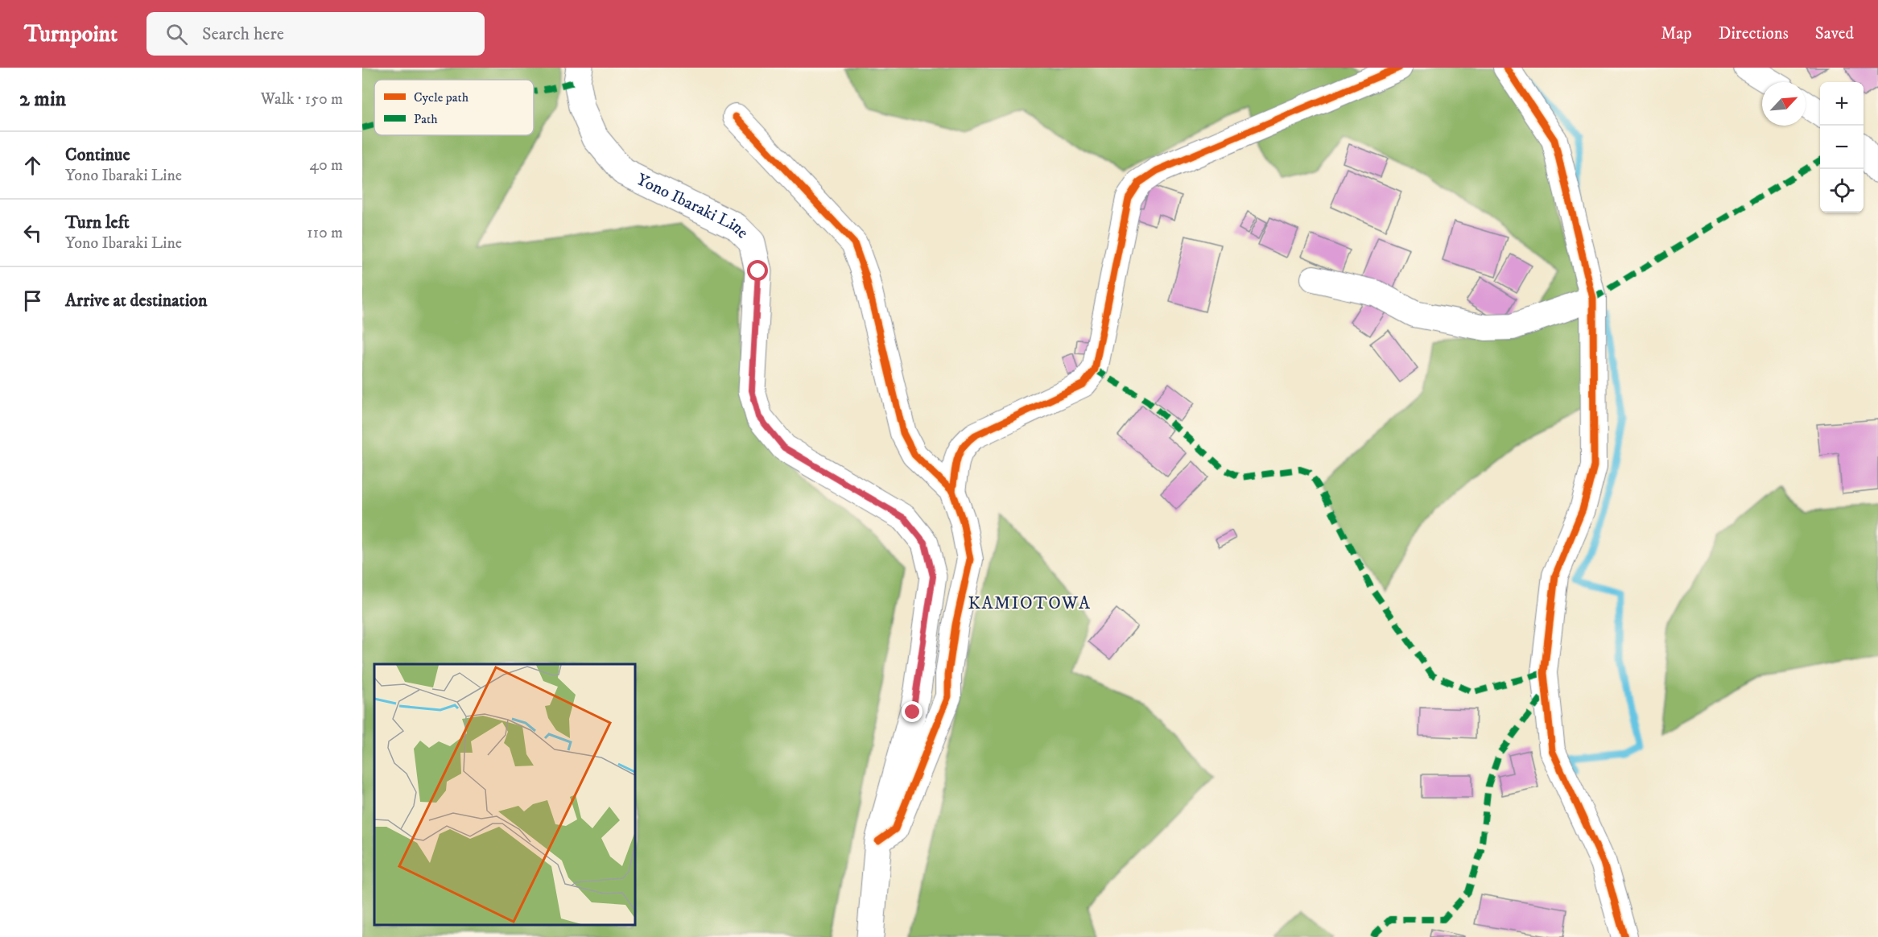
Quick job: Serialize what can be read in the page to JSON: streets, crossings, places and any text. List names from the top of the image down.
{
  "streets": {
    "main road": ["Yono Ibaraki Line"]
  },
  "districts": ["KAMIOTOWA"],
  "legend": ["Cycle path", "Path"],
  "north": "top right",
  "page": {
    "header": "Turnpoint",
    "search": "Search here",
    "nav": ["Map", "Directions", "Saved"],
    "heading": ["2 min", "Walk · 150 m"],
    "map_buttons": ["+", "−"],
    "list": [
      ["Continue", "Yono Ibaraki Line", "40 m"],
      ["Turn left", "Yono Ibaraki Line", "110 m"],
      "Arrive at destination"
    ]
  }
}
